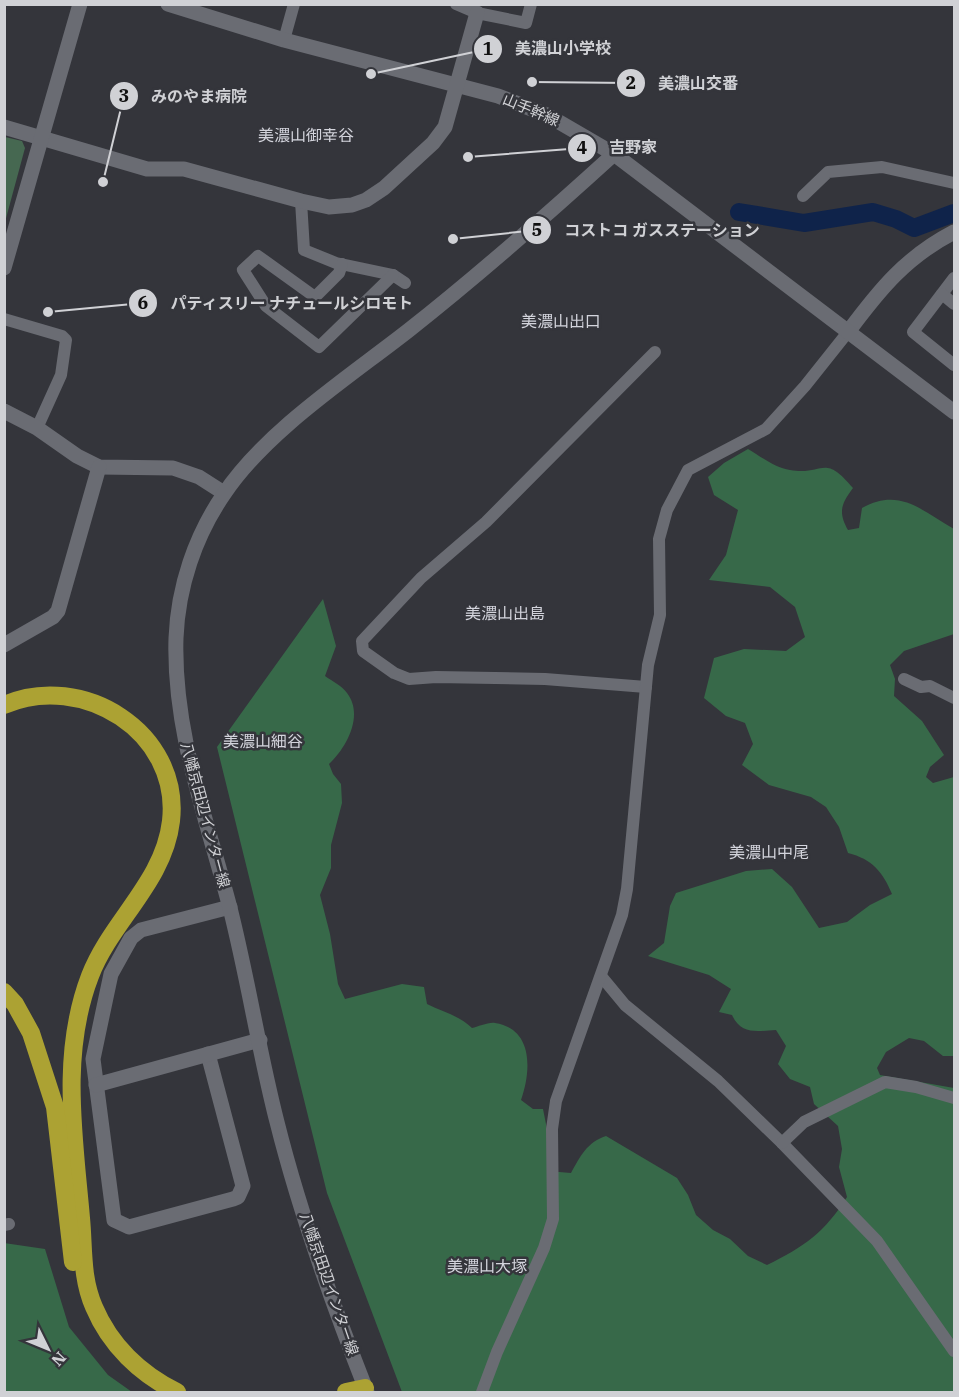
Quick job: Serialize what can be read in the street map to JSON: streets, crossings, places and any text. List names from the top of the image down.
{
  "streets": {
    "street": ["山手幹線", "八幡京田辺インター線"]
  },
  "crossings": [
    ["山手幹線", "八幡京田辺インター線"]
  ],
  "districts": [
    "美濃山御幸谷",
    "美濃山出口",
    "美濃山出島",
    "美濃山細谷",
    "美濃山中尾",
    "美濃山大塚"
  ],
  "places": [
    "美濃山小学校",
    "美濃山交番",
    "吉野家",
    "みのやま病院",
    "コストコ ガスステーション",
    "パティスリー ナチュールシロモト"
  ],
  "north": "bottom right"
}
